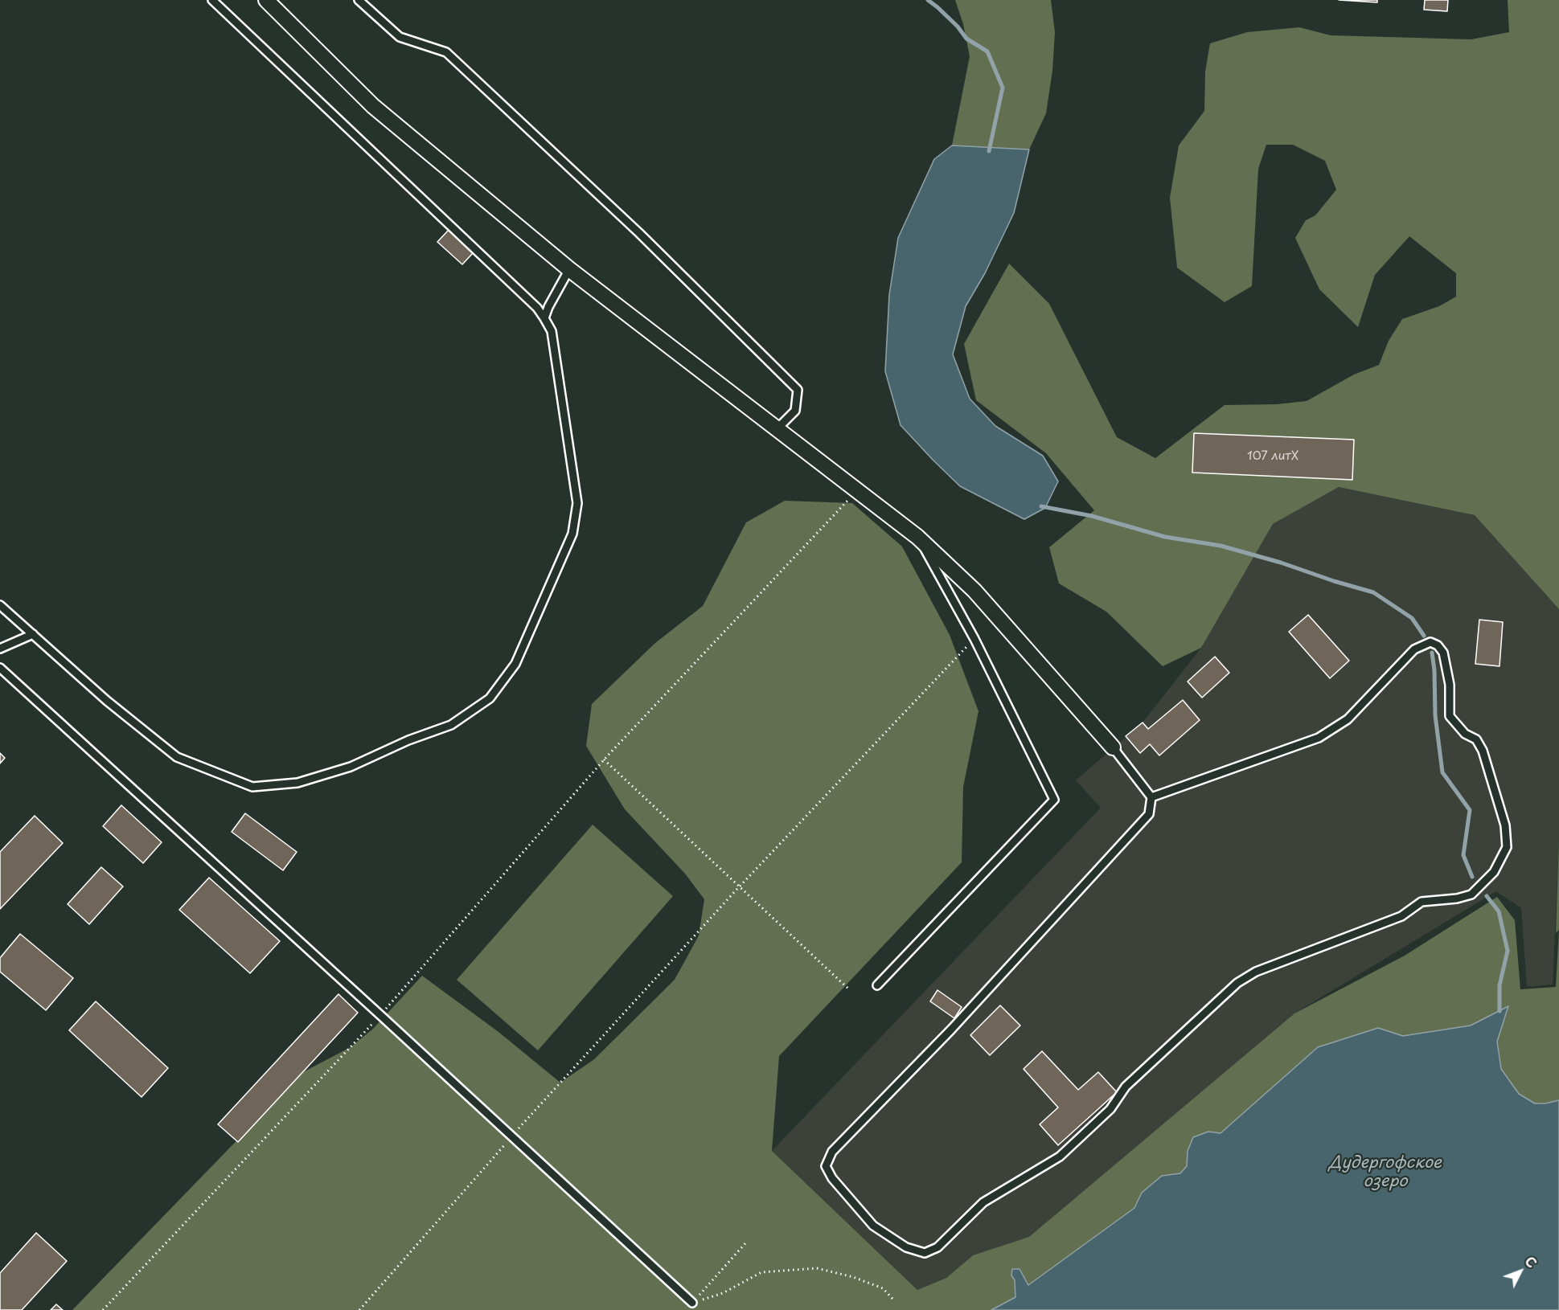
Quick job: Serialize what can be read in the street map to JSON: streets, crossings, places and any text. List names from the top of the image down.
{
  "water": ["Дудергофское озеро"],
  "house_numbers": ["107 литХ"],
  "north": "top right"
}
